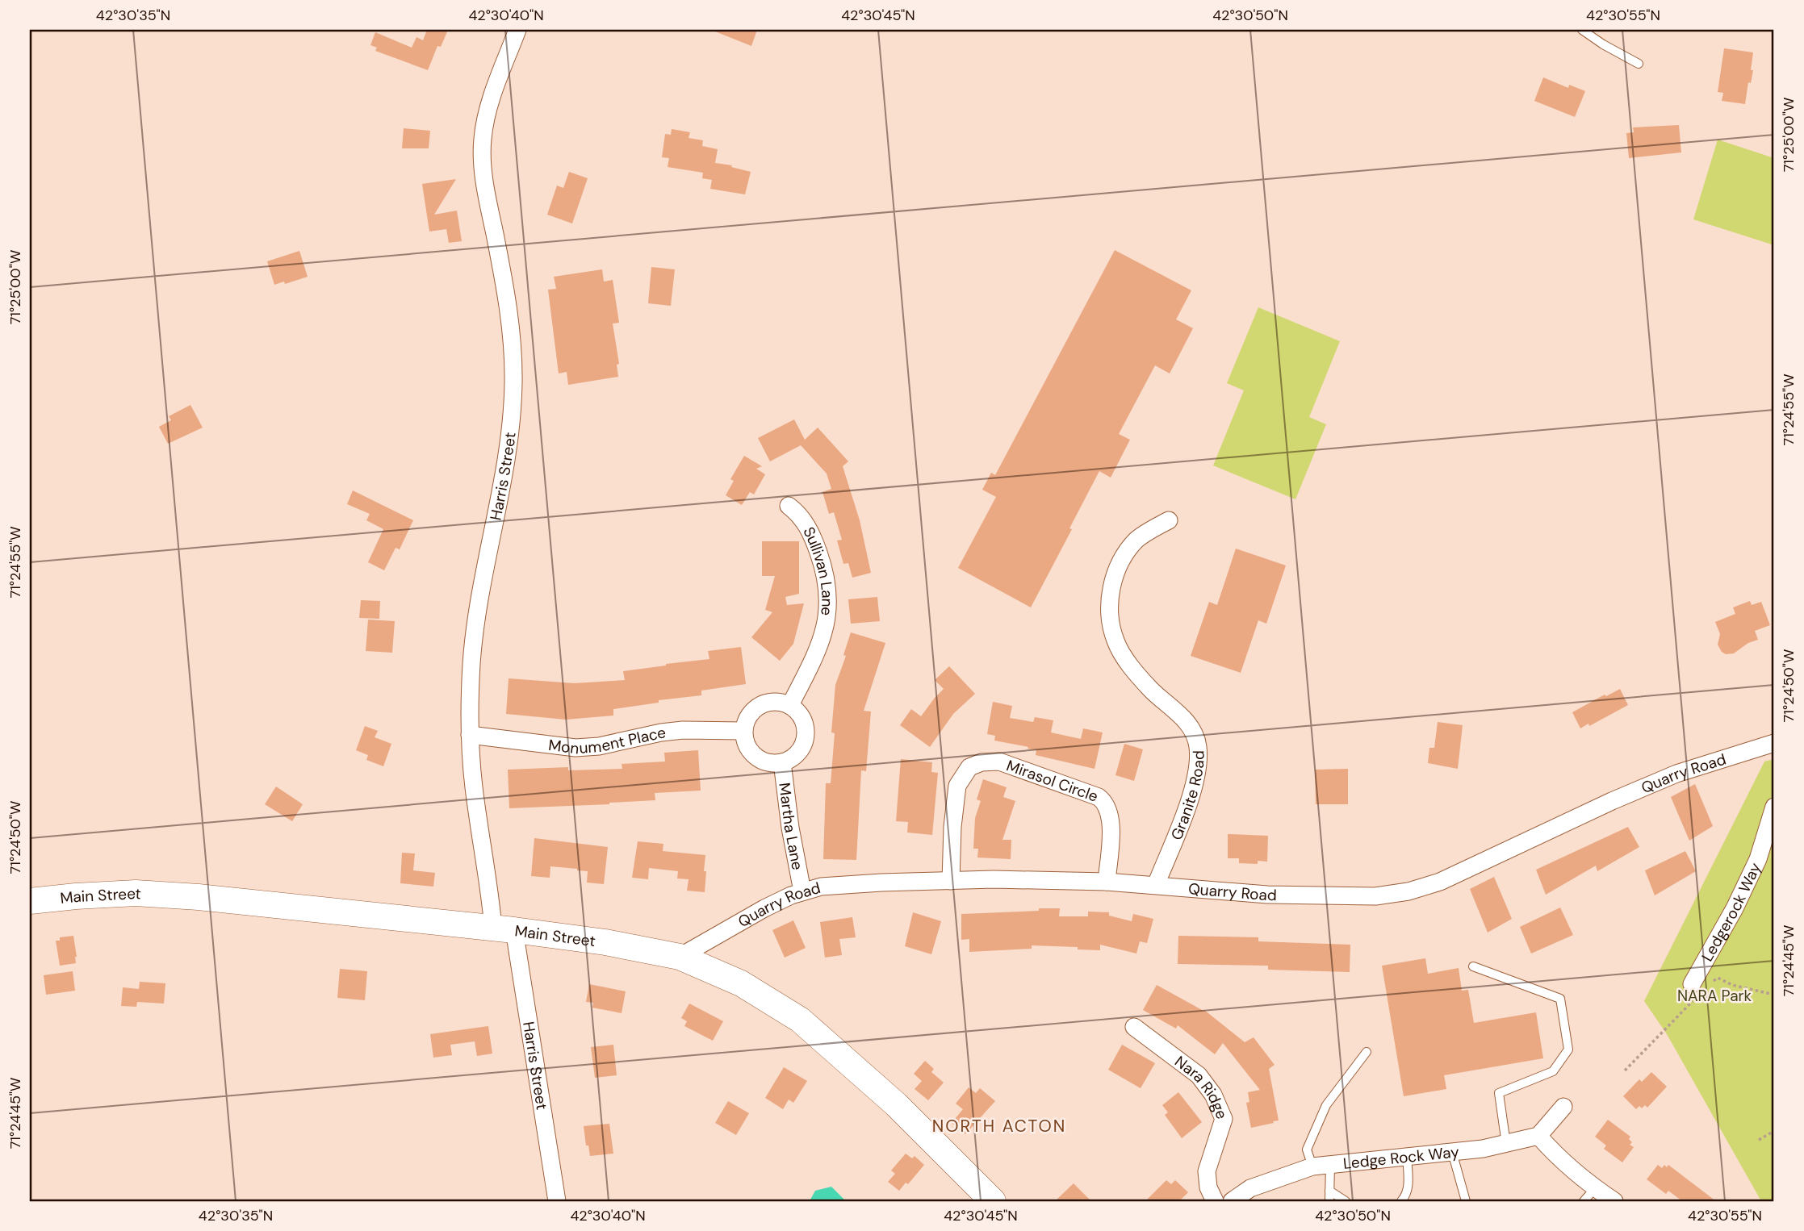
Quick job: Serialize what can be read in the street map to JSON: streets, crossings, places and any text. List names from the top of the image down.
{
  "streets": {
    "main road": ["Main Street"],
    "street": [
      "Harris Street",
      "Sullivan Lane",
      "Monument Place",
      "Quarry Road",
      "Mirasol Circle",
      "Granite Road",
      "Martha Lane",
      "Ledgerock Way",
      "Nara Ridge",
      "Ledge Rock Way"
    ]
  },
  "crossings": [
    ["Harris Street", "Monument Place"],
    ["Harris Street", "Main Street"],
    ["Sullivan Lane", "Monument Place"],
    ["Sullivan Lane", "Martha Lane"],
    ["Monument Place", "Martha Lane"],
    ["Quarry Road", "Mirasol Circle"],
    ["Quarry Road", "Granite Road"],
    ["Quarry Road", "Martha Lane"],
    ["Quarry Road", "Main Street"]
  ],
  "districts": ["NORTH ACTON"],
  "parks": ["NARA Park"],
  "coordinates": [
    "42°30'35\"N",
    "42°30'40\"N",
    "42°30'45\"N",
    "42°30'50\"N",
    "42°30'55\"N",
    "71°25'00\"W",
    "71°24'55\"W",
    "71°24'50\"W",
    "71°24'45\"W"
  ]
}
